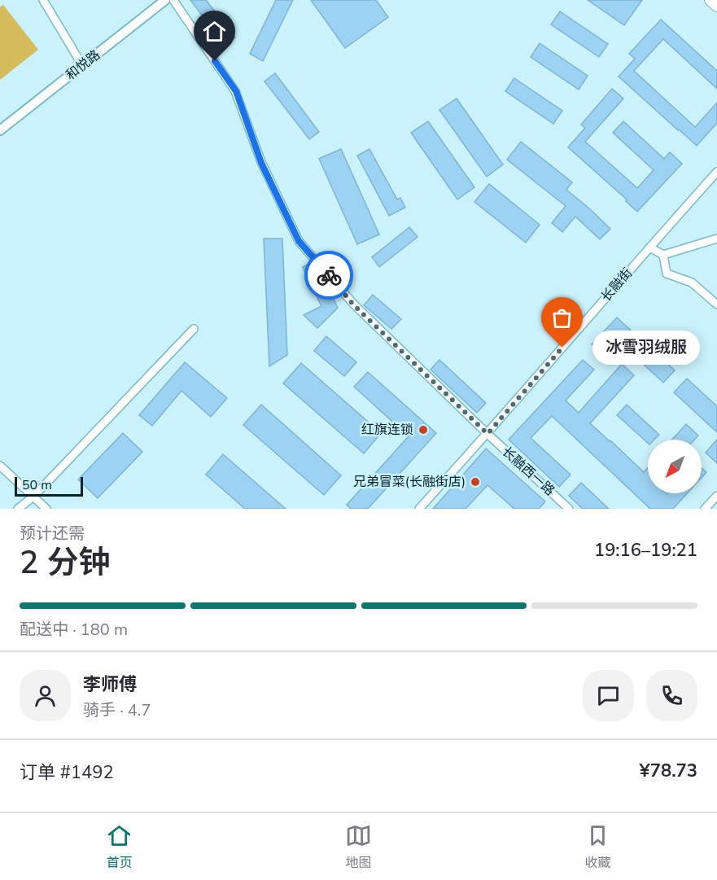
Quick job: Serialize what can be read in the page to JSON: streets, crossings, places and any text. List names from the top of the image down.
{
  "streets": {
    "street": ["和悦路", "长融街", "长融西一路"]
  },
  "crossings": [
    ["长融街", "长融西一路"]
  ],
  "places": ["冰雪羽绒服", "红旗连锁", "兄弟冒菜(长融街店)"],
  "scale_bar": "50 m",
  "north": "bottom left",
  "page": {
    "bubble": "冰雪羽绒服",
    "scale": "50 m",
    "heading": ["2 分钟", "预计还需", "19:16–19:21"],
    "panel": [
      "李师傅",
      "骑手 · 4.7",
      "订单 #1492",
      "¥78.73"
    ],
    "bar": "配送中 · 180 m",
    "tabs": ["首页", "地图", "收藏"]
  }
}
